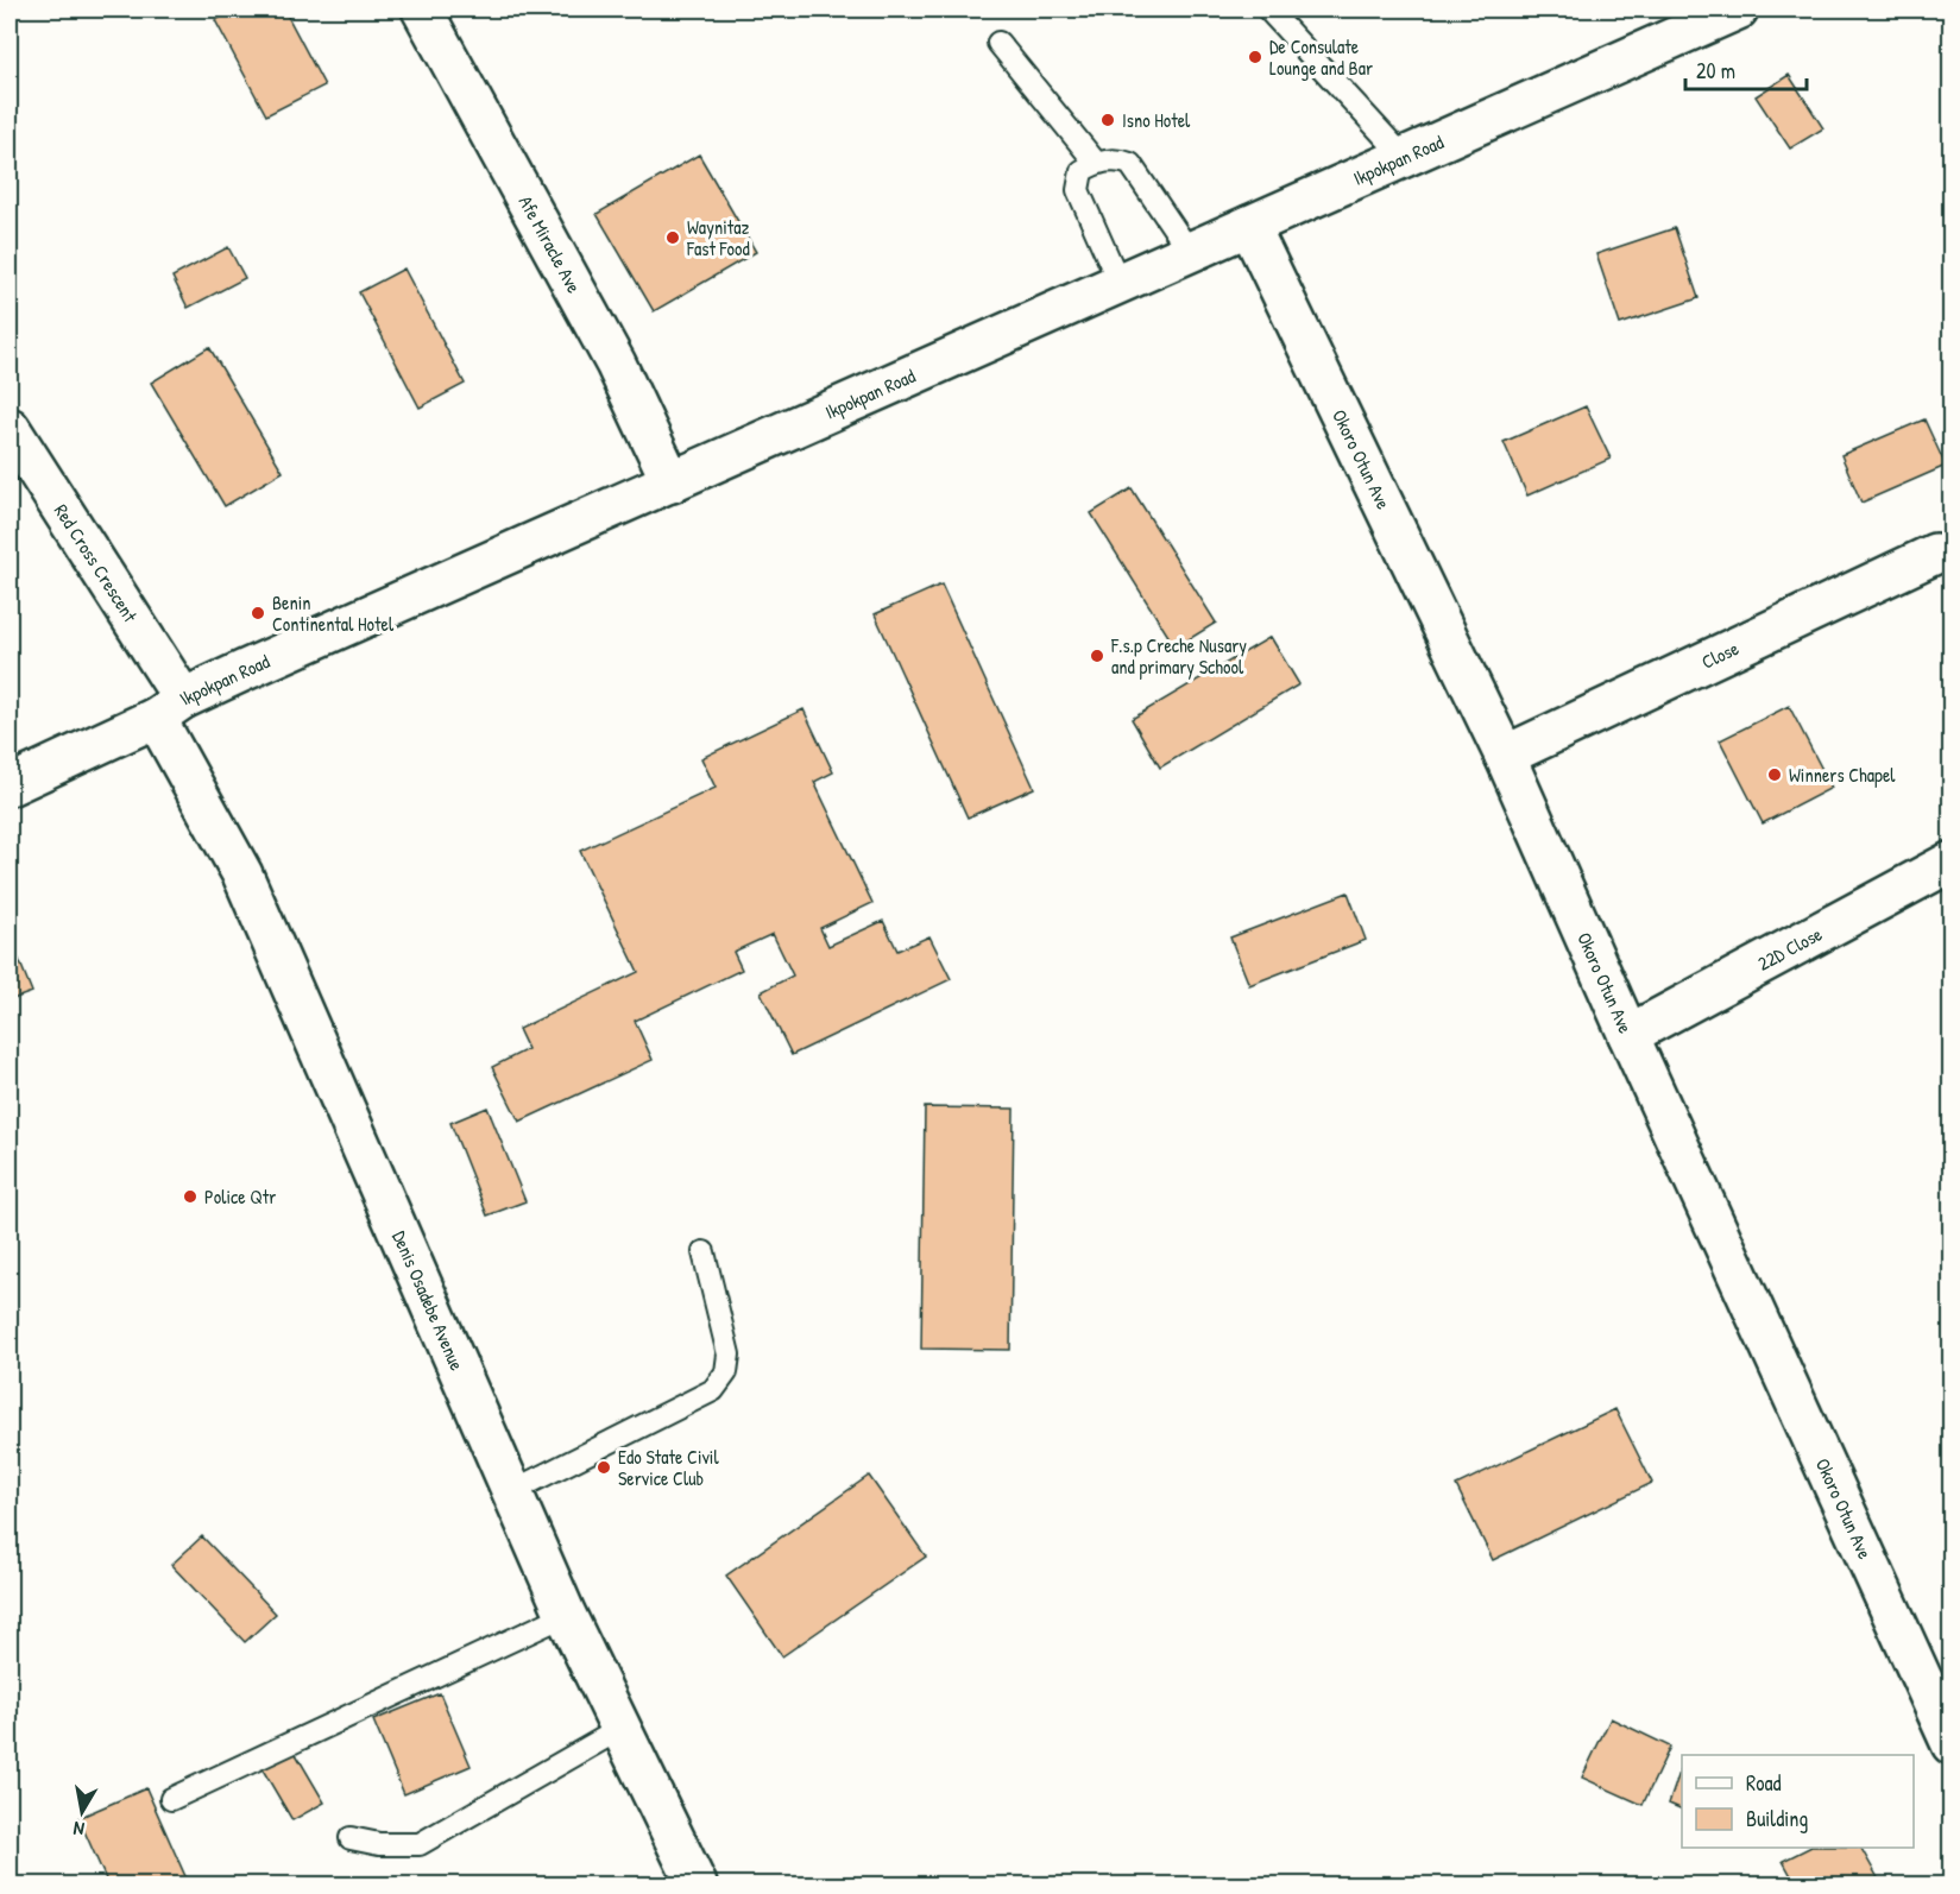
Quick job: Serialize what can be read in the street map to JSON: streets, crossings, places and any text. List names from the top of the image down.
{
  "streets": {
    "street": [
      "Ikpokpan Road",
      "Afe Miracle Ave",
      "Okoro Otun Ave",
      "Red Cross Crescent",
      "Close",
      "22D Close",
      "Denis Osadebe Avenue"
    ]
  },
  "crossings": [
    ["Ikpokpan Road", "Afe Miracle Ave"],
    ["Ikpokpan Road", "Okoro Otun Ave"],
    ["Ikpokpan Road", "Red Cross Crescent"],
    ["Ikpokpan Road", "Denis Osadebe Avenue"],
    ["Okoro Otun Ave", "Close"],
    ["Okoro Otun Ave", "22D Close"],
    ["Red Cross Crescent", "Denis Osadebe Avenue"]
  ],
  "places": [
    "De Consulate Lounge and Bar",
    "Isno Hotel",
    "Waynitaz Fast Food",
    "Benin Continental Hotel",
    "F.s.p Creche Nusary and primary School",
    "Winners Chapel",
    "Police Qtr",
    "Edo State Civil Service Club"
  ],
  "legend": ["Road", "Building"],
  "scale_bar": "20 m",
  "north": "bottom"
}
